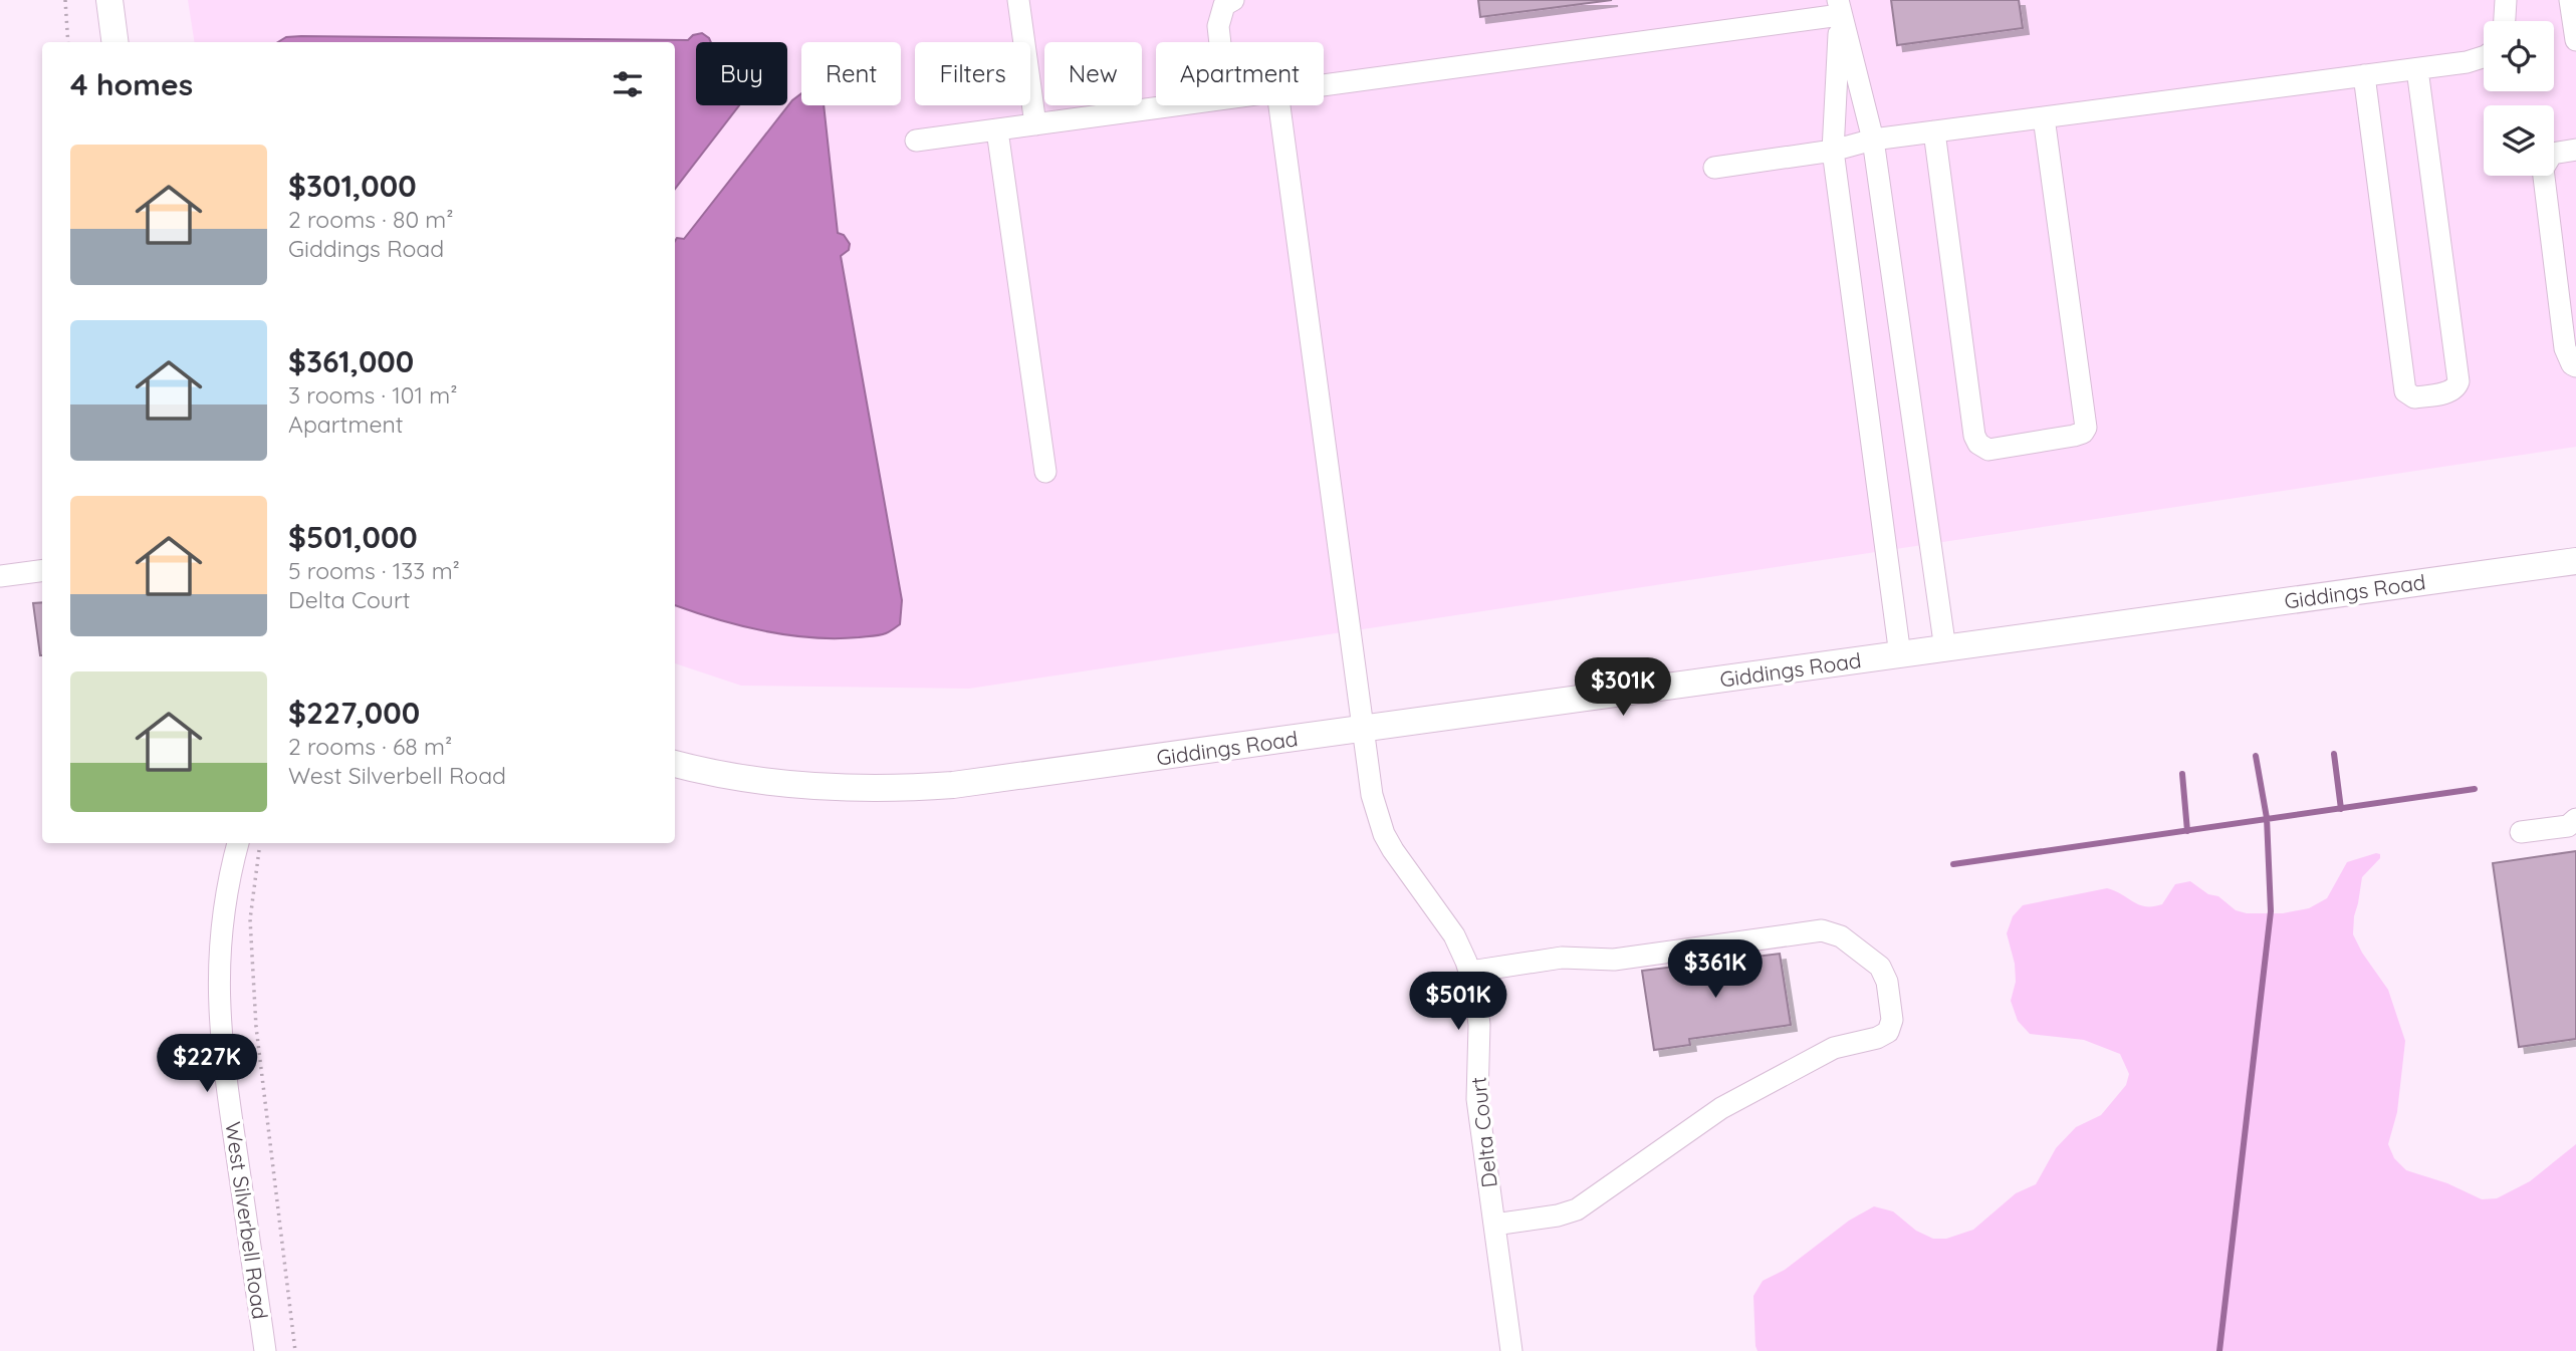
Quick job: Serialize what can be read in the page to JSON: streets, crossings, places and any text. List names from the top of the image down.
{
  "streets": {
    "main road": ["Giddings Road"],
    "street": ["Delta Court", "West Silverbell Road"]
  },
  "crossings": [
    ["Giddings Road", "Delta Court"]
  ],
  "page": {
    "chip": [
      "Buy",
      "Rent",
      "Filters",
      "New",
      "Apartment"
    ],
    "heading": "4 homes",
    "list": [
      {
        "name": "$301,000",
        "note": "2 rooms · 80 m² · Giddings Road"
      },
      {
        "name": "$361,000",
        "note": "3 rooms · 101 m² · Apartment"
      },
      {
        "name": "$501,000",
        "note": "5 rooms · 133 m² · Delta Court"
      },
      {
        "name": "$227,000",
        "note": "2 rooms · 68 m² · West Silverbell Road"
      }
    ],
    "price": [
      "$301K",
      "$361K",
      "$501K",
      "$227K"
    ]
  }
}
